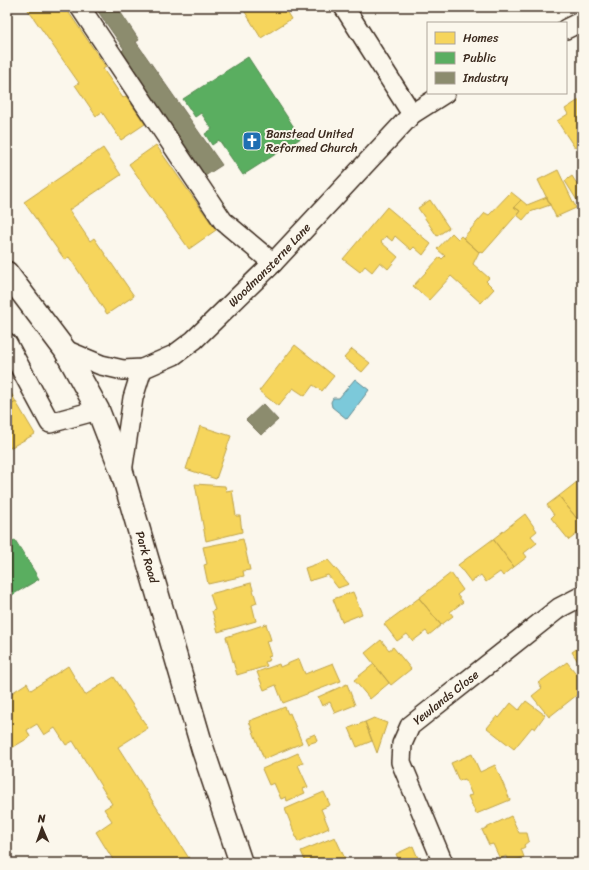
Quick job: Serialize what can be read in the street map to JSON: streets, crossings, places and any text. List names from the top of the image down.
{
  "streets": {
    "street": ["Woodmansterne Lane", "Park Road", "Yewlands Close"]
  },
  "crossings": [
    ["Woodmansterne Lane", "Park Road"]
  ],
  "places": {
    "church": ["Banstead United Reformed Church"]
  },
  "legend": ["Homes", "Public", "Industry"],
  "north": "top"
}
